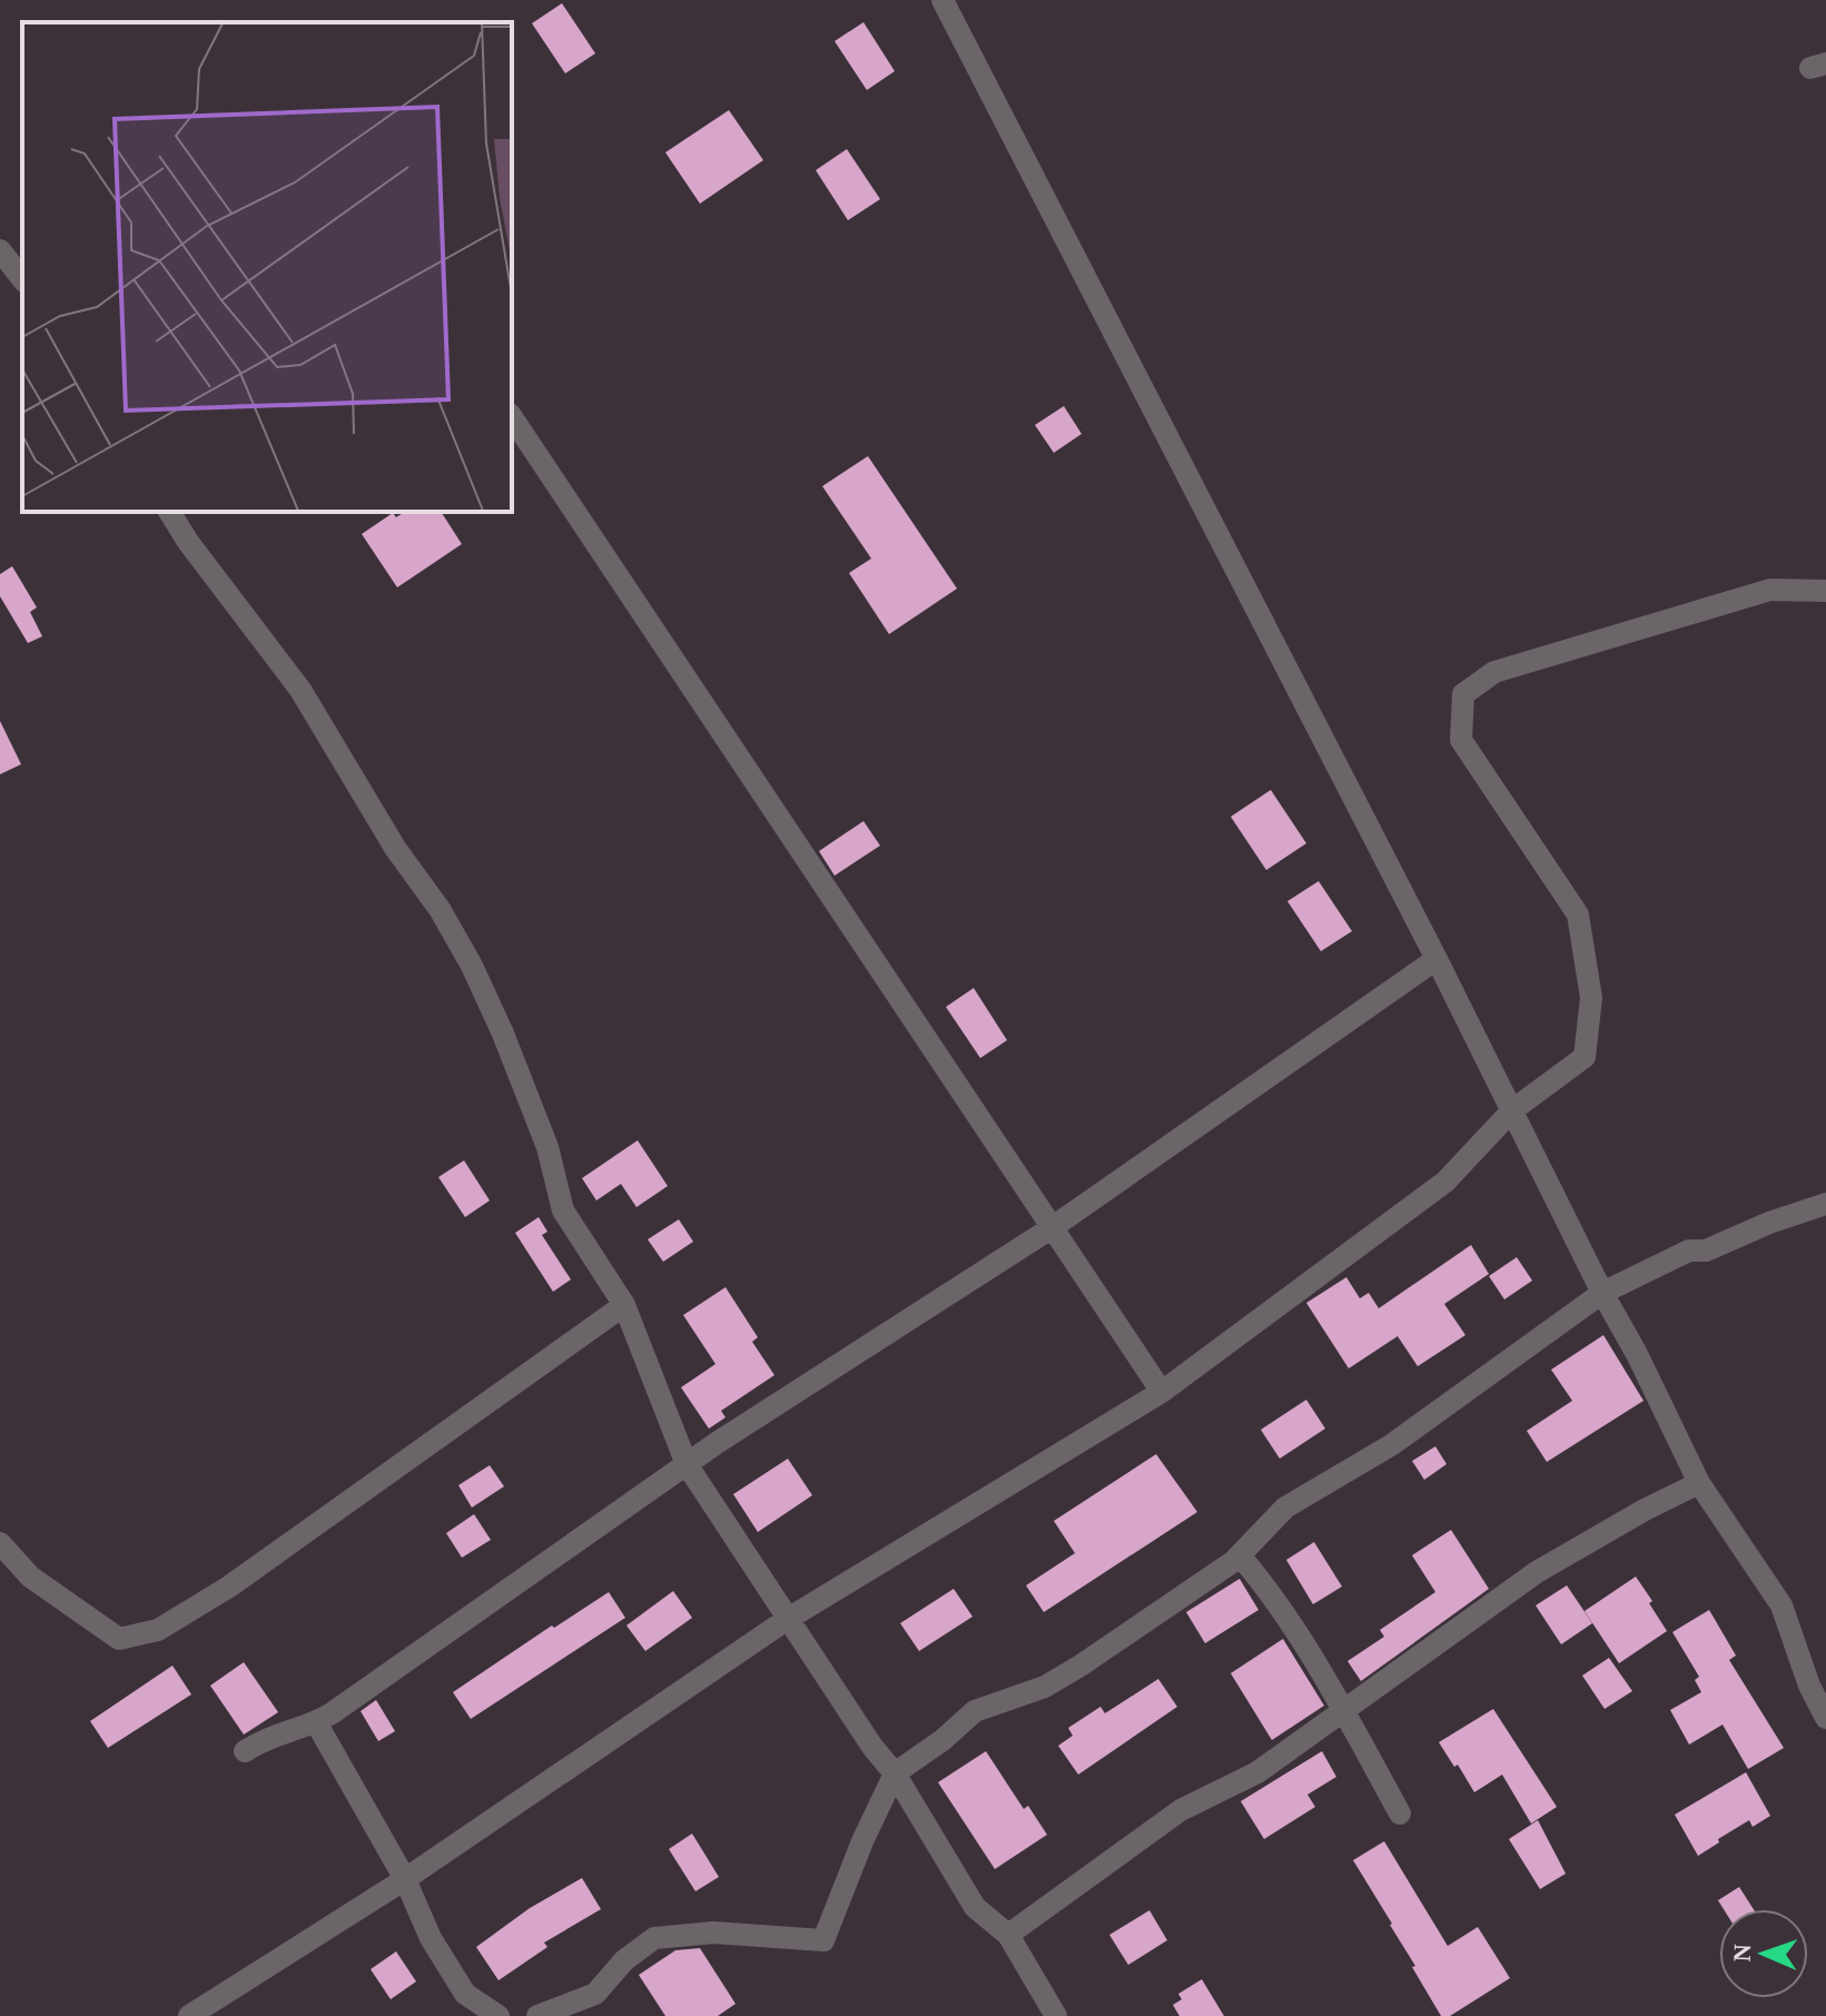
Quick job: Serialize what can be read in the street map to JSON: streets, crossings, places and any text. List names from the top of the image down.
{
  "north": "left"
}
